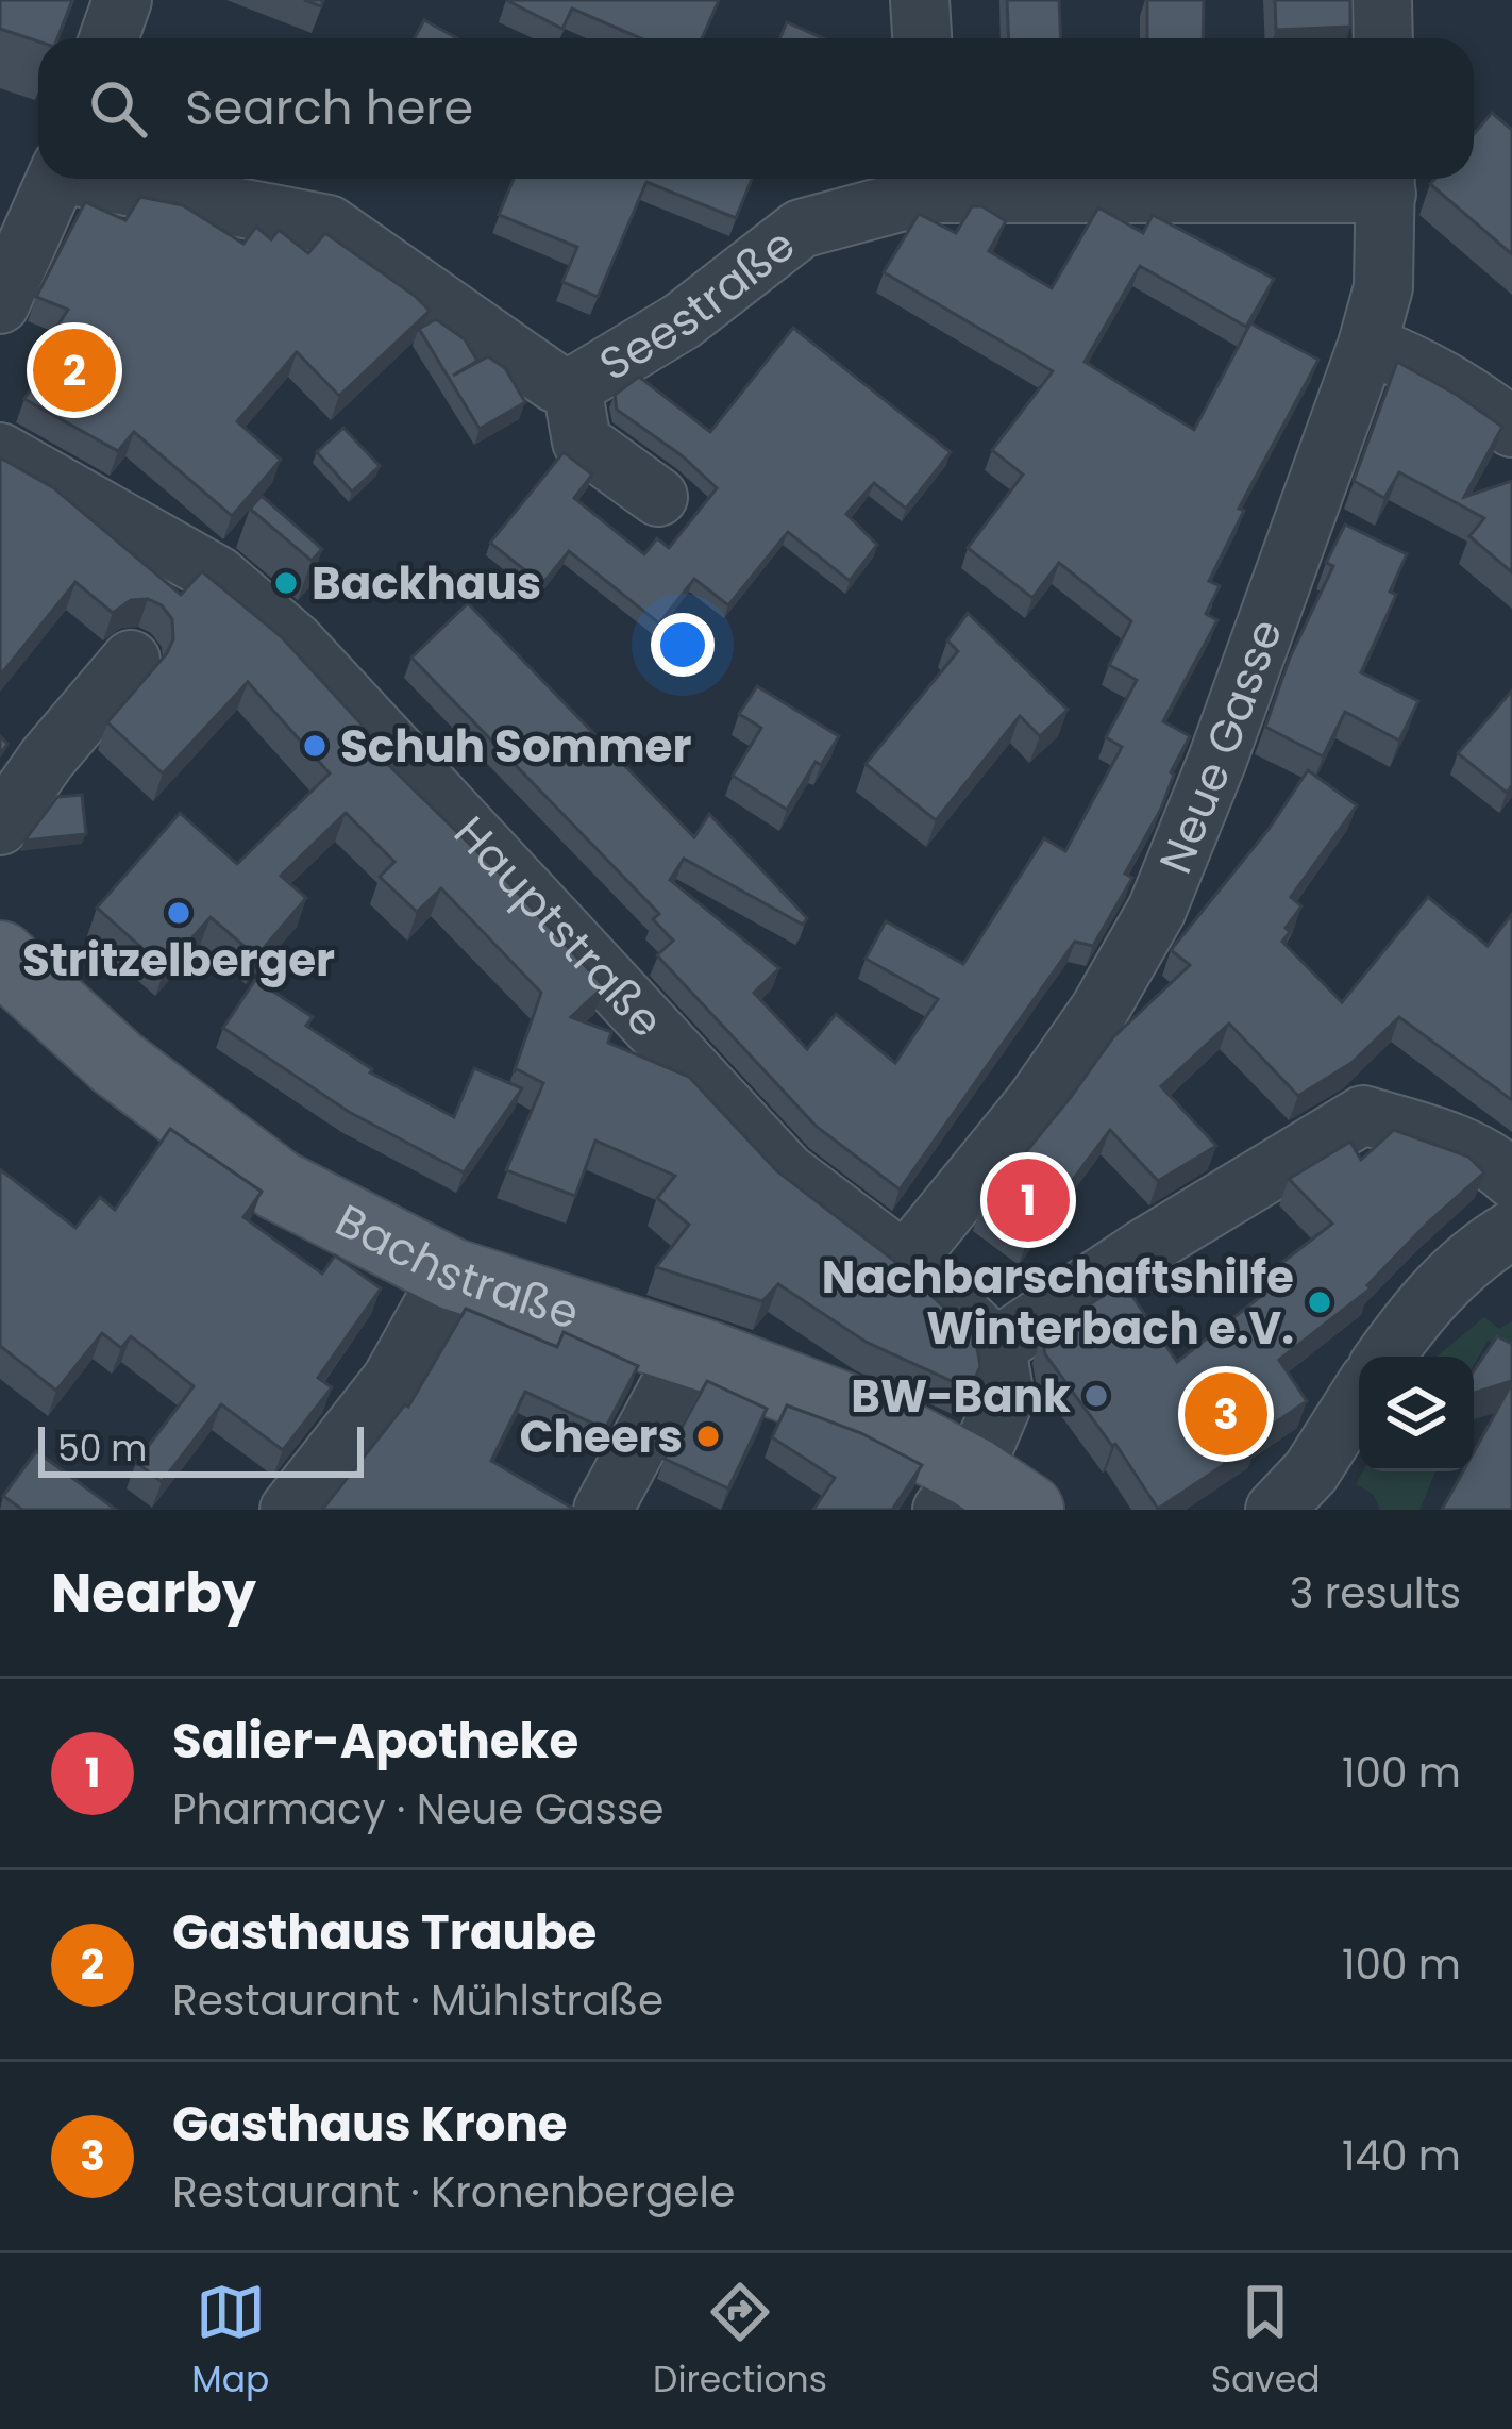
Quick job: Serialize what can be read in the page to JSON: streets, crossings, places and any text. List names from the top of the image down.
{
  "streets": {
    "main road": ["Bachstraße"],
    "street": ["Seestraße", "Neue Gasse", "Hauptstraße"]
  },
  "crossings": [
    ["Seestraße", "Neue Gasse"],
    ["Neue Gasse", "Hauptstraße"]
  ],
  "places": [
    "Backhaus",
    "Schuh Sommer",
    "Stritzelberger",
    "Nachbarschaftshilfe Winterbach e.V.",
    "BW-Bank",
    "Cheers"
  ],
  "scale_bar": "50 m",
  "page": {
    "search": "Search here",
    "pins": ["2", "1", "3"],
    "scale": "50 m",
    "heading": ["Nearby", "3 results"],
    "list": [
      {
        "mark": "1",
        "name": "Salier-Apotheke",
        "note": "Pharmacy · Neue Gasse",
        "value": "100 m"
      },
      {
        "mark": "2",
        "name": "Gasthaus Traube",
        "note": "Restaurant · Mühlstraße",
        "value": "100 m"
      },
      {
        "mark": "3",
        "name": "Gasthaus Krone",
        "note": "Restaurant · Kronenbergele",
        "value": "140 m"
      }
    ],
    "nav": ["Map", "Directions", "Saved"]
  }
}
